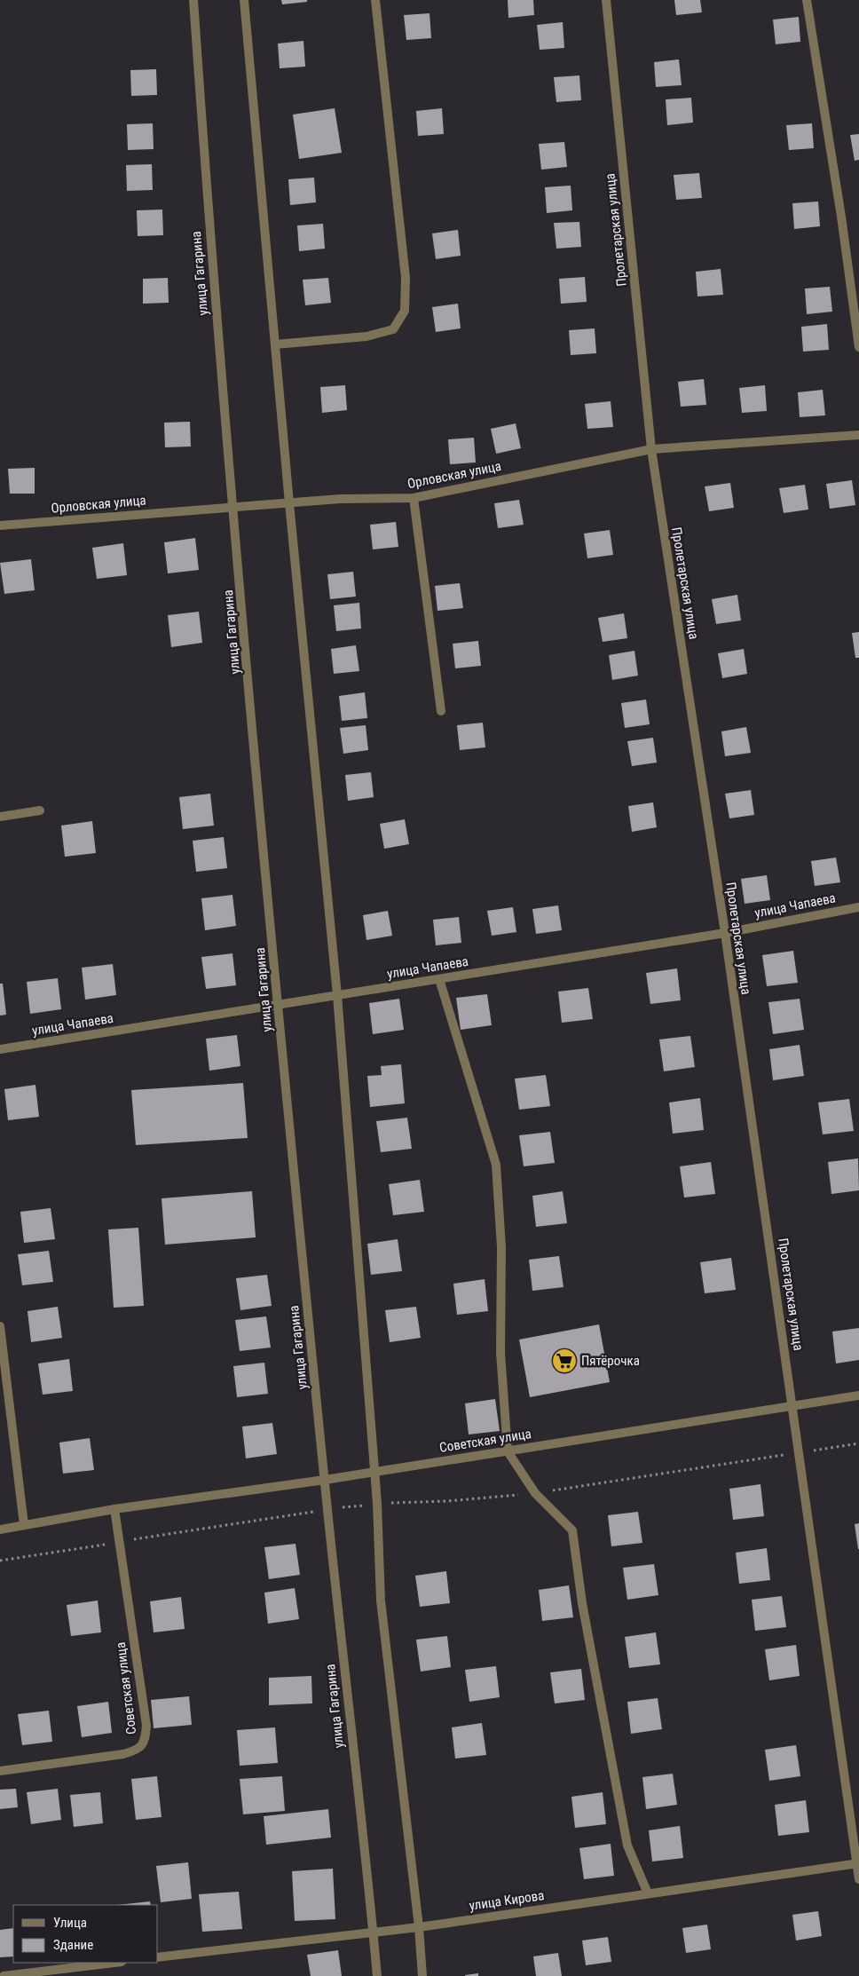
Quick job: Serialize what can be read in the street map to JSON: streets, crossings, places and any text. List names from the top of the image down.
{
  "streets": {
    "street": [
      "Пролетарская улица",
      "улица Гагарина",
      "Орловская улица",
      "улица Чапаева",
      "Советская улица",
      "улица Кирова"
    ]
  },
  "crossings": [
    ["Пролетарская улица", "Орловская улица"],
    ["Пролетарская улица", "улица Чапаева"],
    ["Пролетарская улица", "Советская улица"],
    ["Пролетарская улица", "улица Кирова"],
    ["улица Гагарина", "Орловская улица"],
    ["улица Гагарина", "улица Чапаева"],
    ["улица Гагарина", "Советская улица"],
    ["улица Гагарина", "улица Кирова"]
  ],
  "places": {
    "supermarket": ["Пятёрочка"]
  },
  "legend": ["Улица", "Здание"]
}
